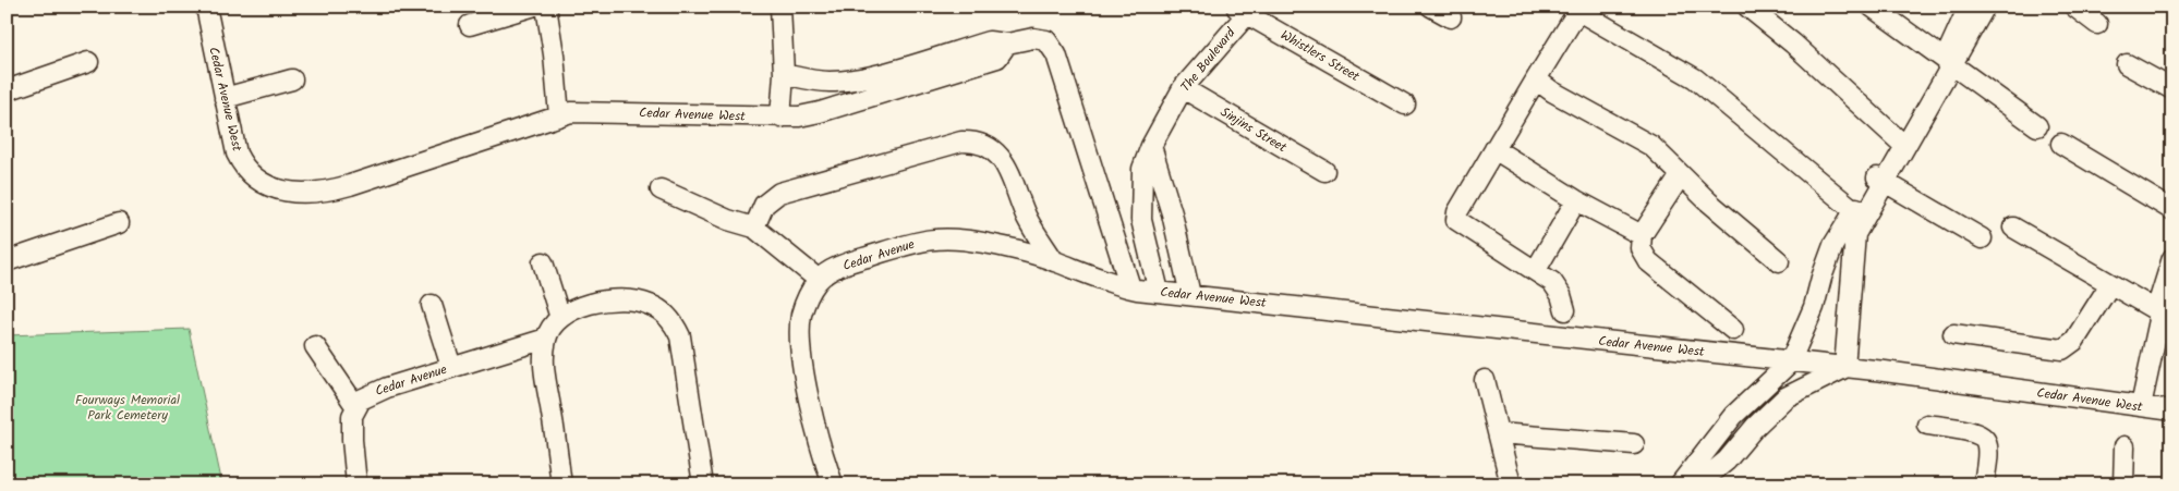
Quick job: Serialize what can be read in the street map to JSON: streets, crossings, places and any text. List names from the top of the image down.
{
  "streets": {
    "street": [
      "Whistlers Street",
      "The Boulevard",
      "Cedar Avenue West",
      "Sinjins Street",
      "Cedar Avenue"
    ]
  },
  "crossings": [
    ["Whistlers Street", "The Boulevard"],
    ["The Boulevard", "Cedar Avenue West"],
    ["The Boulevard", "Sinjins Street"],
    ["Cedar Avenue West", "Cedar Avenue"]
  ],
  "parks": ["Fourways Memorial Park Cemetery"]
}
